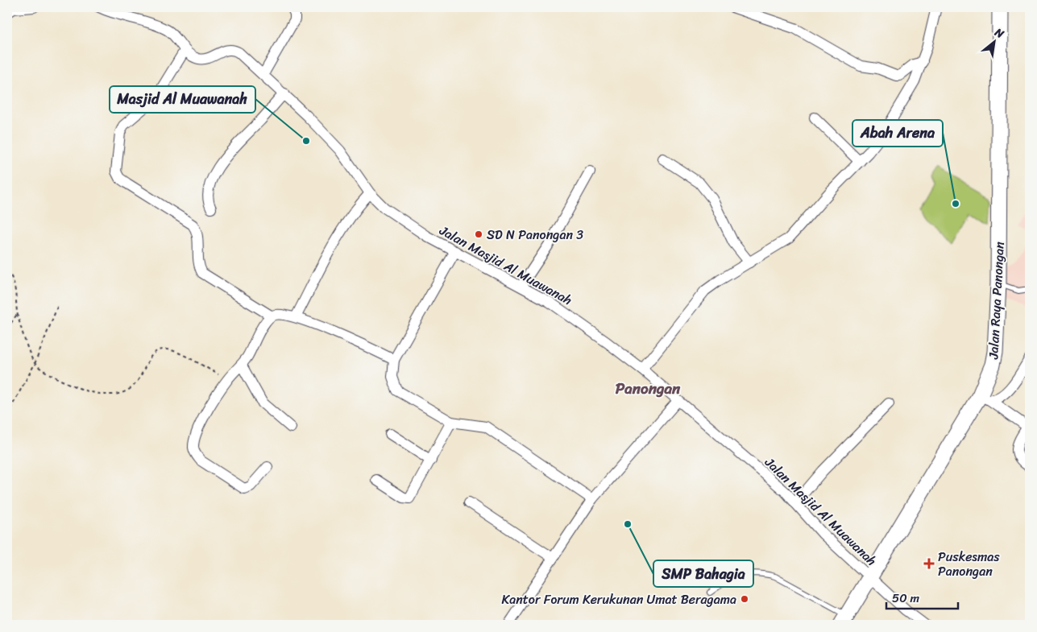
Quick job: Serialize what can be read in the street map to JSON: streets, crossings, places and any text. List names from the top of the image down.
{
  "streets": {
    "main road": ["Jalan Raya Panongan"],
    "street": ["Jalan Masjid Al Muawanah"]
  },
  "crossings": [
    ["Jalan Masjid Al Muawanah", "Jalan Raya Panongan"]
  ],
  "districts": ["Panongan"],
  "places": {
    "other": [
      "Masjid Al Muawanah",
      "Abah Arena",
      "SD N Panongan 3",
      "SMP Bahagia",
      "Kantor Forum Kerukunan Umat Beragama"
    ],
    "health": ["Puskesmas Panongan"]
  },
  "scale_bar": "50 m",
  "north": "top right"
}
